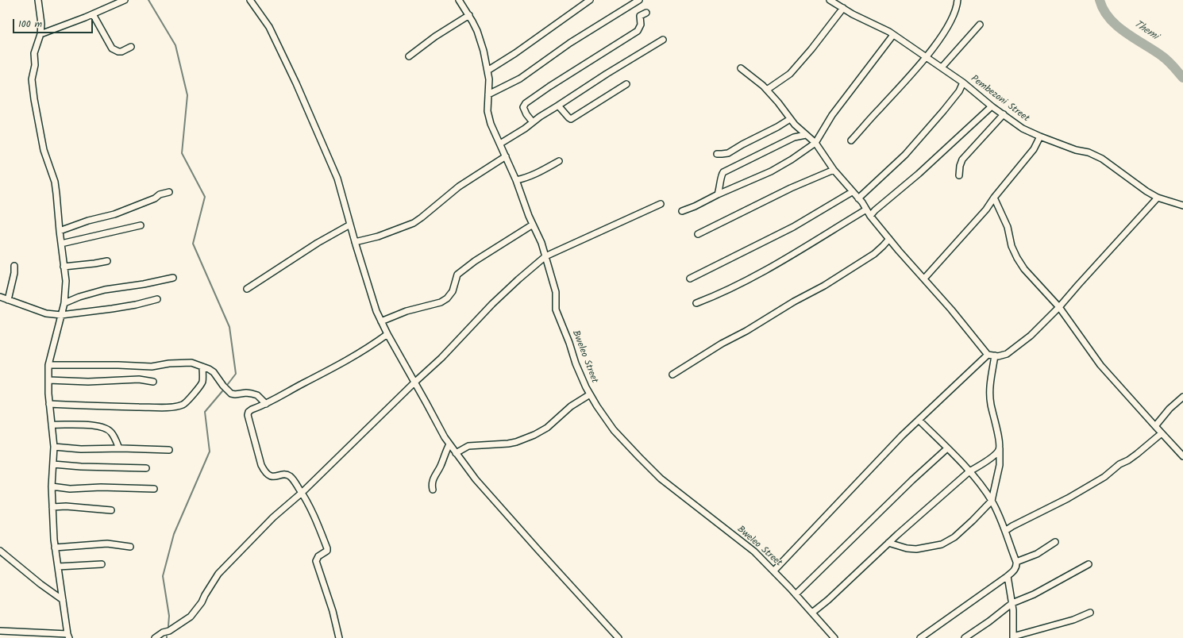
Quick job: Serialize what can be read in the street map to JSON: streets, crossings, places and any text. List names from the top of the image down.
{
  "streets": {
    "street": ["Pembezoni Street", "Bweleo Street"]
  },
  "water": ["Themi"],
  "scale_bar": "100 m"
}
